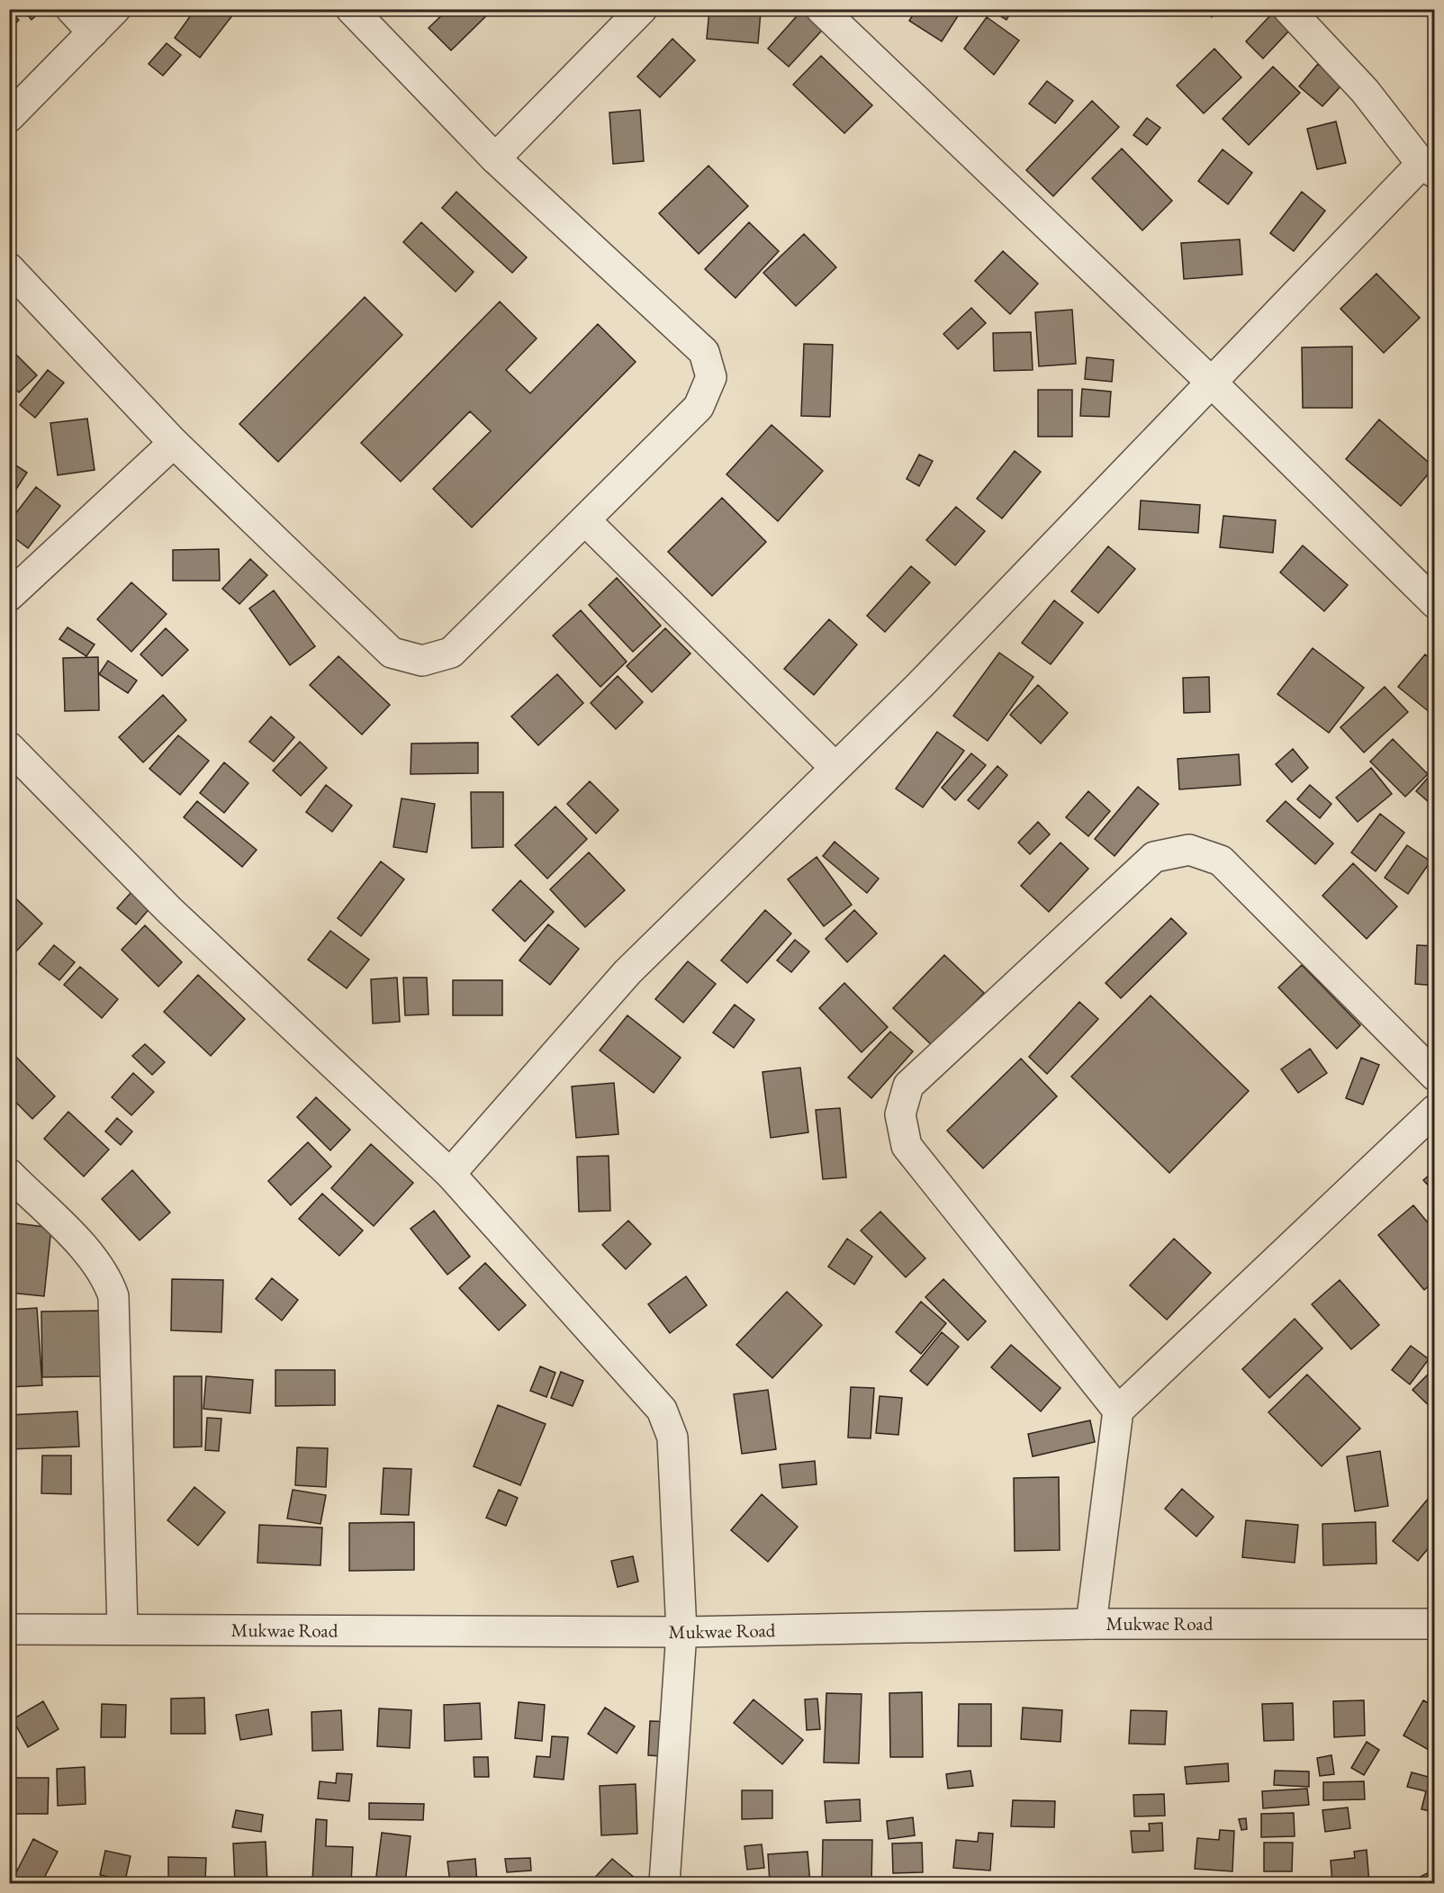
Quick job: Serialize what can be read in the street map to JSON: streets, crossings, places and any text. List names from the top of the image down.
{
  "streets": {
    "street": ["Mukwae Road"]
  }
}
